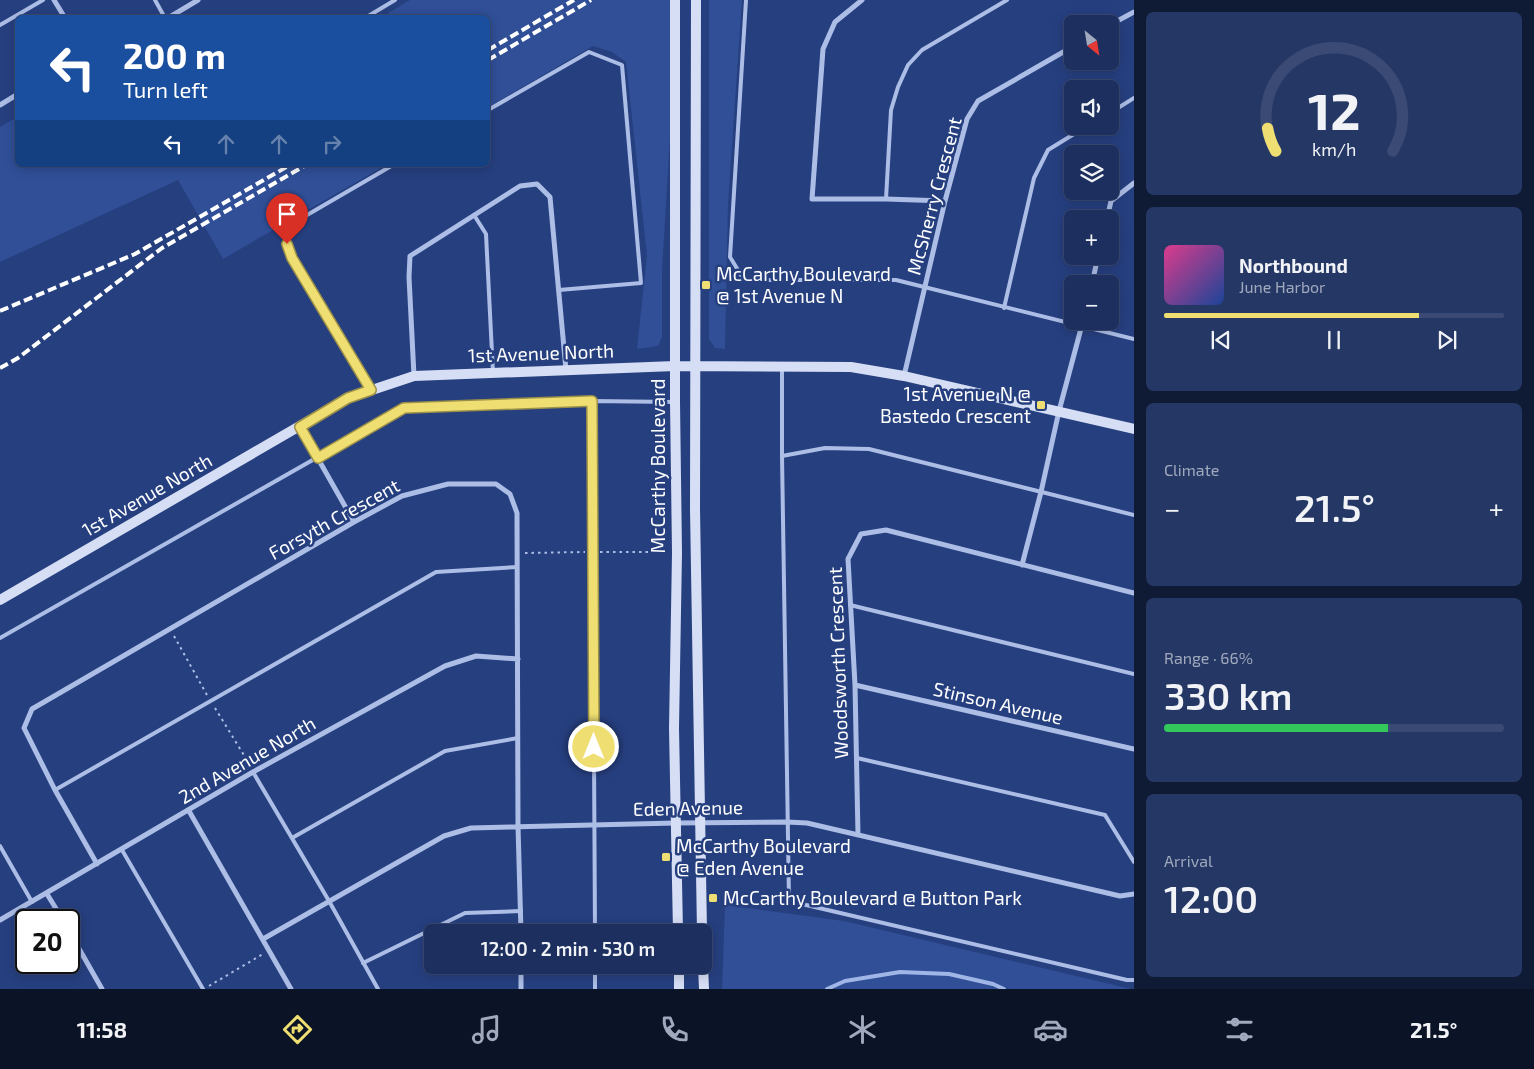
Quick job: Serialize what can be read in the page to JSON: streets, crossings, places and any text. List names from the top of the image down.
{
  "streets": {
    "main road": ["1st Avenue North", "McCarthy Boulevard"],
    "street": [
      "McSherry Crescent",
      "Forsyth Crescent",
      "Woodsworth Crescent",
      "Stinson Avenue",
      "2nd Avenue North",
      "Eden Avenue"
    ]
  },
  "crossings": [
    ["McSherry Crescent", "1st Avenue North"],
    ["1st Avenue North", "McCarthy Boulevard"],
    ["McCarthy Boulevard", "Eden Avenue"],
    ["Forsyth Crescent", "2nd Avenue North"],
    ["Forsyth Crescent", "Eden Avenue"],
    ["Woodsworth Crescent", "Stinson Avenue"],
    ["Woodsworth Crescent", "Eden Avenue"]
  ],
  "places": {
    "transit": [
      "McCarthy Boulevard @ 1st Avenue N",
      "1st Avenue N @ Bastedo Crescent",
      "McCarthy Boulevard @ Eden Avenue",
      "McCarthy Boulevard @ Button Park"
    ]
  },
  "north": "bottom right",
  "page": {
    "map_buttons": ["+", "−"],
    "turn": ["200 m", "Turn left"],
    "song": ["Northbound", "June Harbor"],
    "tile": [
      "Climate",
      ["Range · 66%", "330 km"],
      ["Arrival", "12:00"]
    ],
    "heat": ["−", "21.5°", "+"],
    "limit": "20",
    "trip": "12:00 · 2 min · 530 m",
    "tabs": ["11:58", "21.5°"],
    "gauge": ["12", "km/h"]
  }
}
